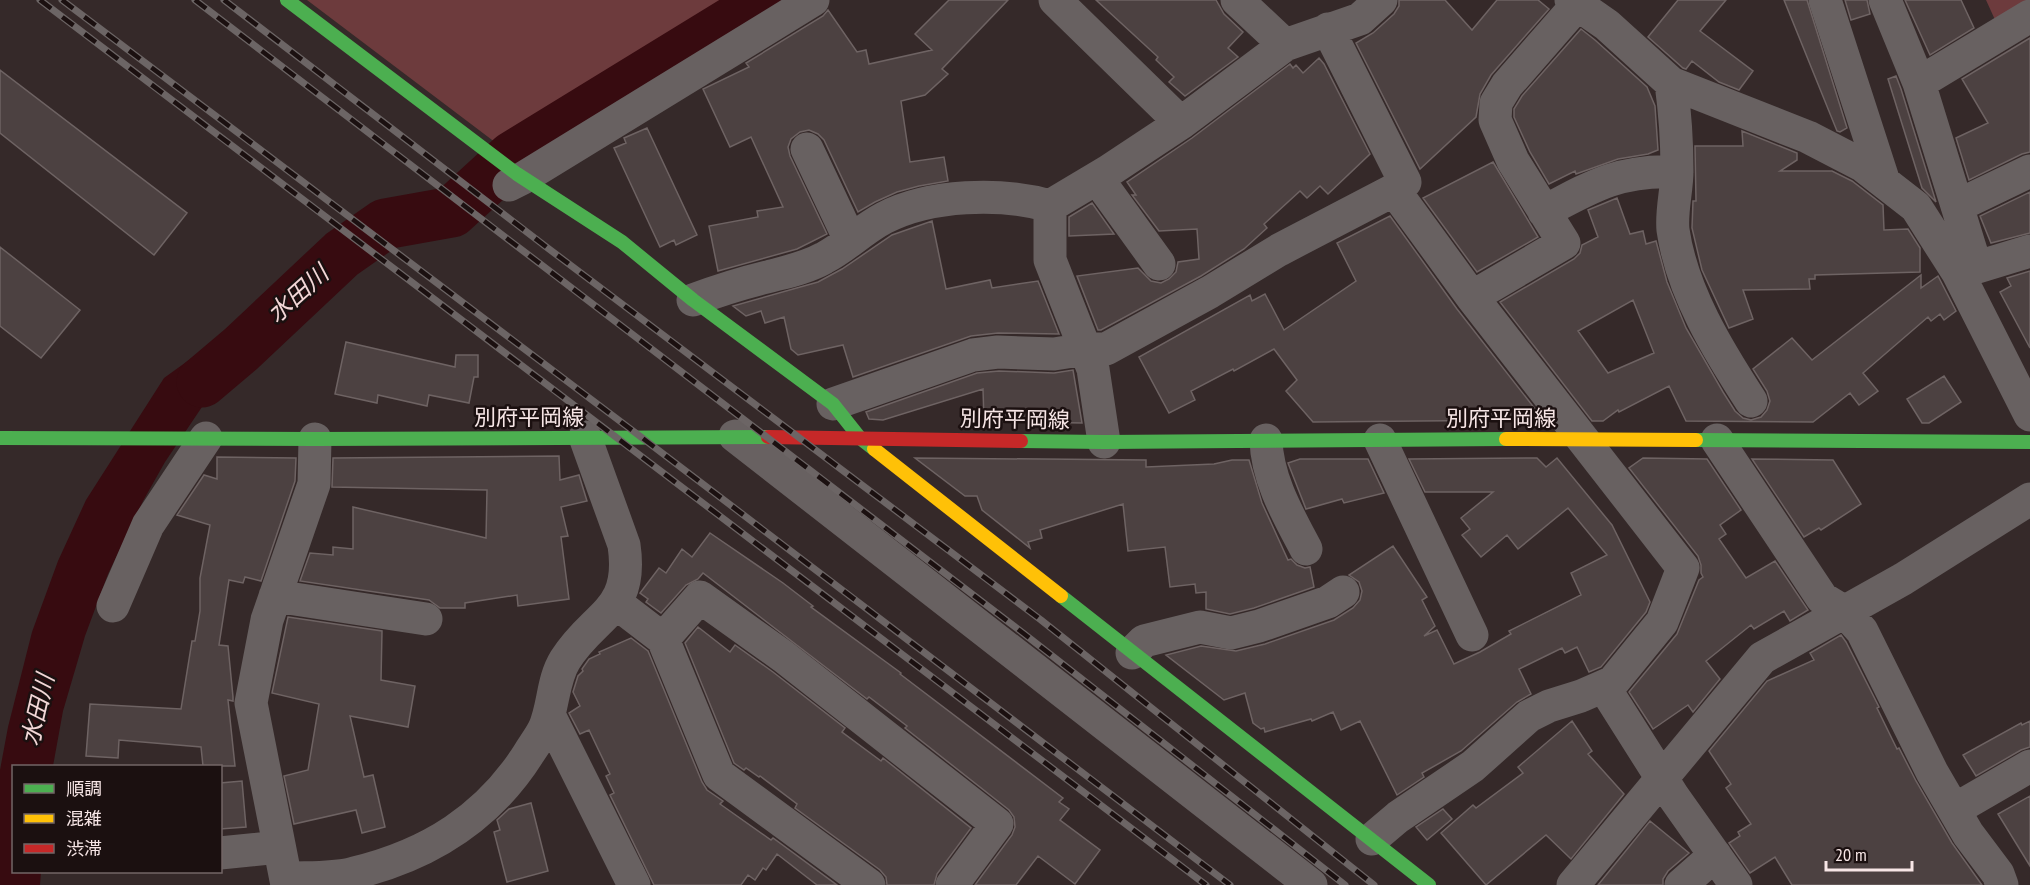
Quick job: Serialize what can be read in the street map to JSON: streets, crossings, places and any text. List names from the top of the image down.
{
  "streets": {
    "main road": ["別府平岡線"]
  },
  "water": ["水田川"],
  "legend": ["順調", "混雑", "渋滞"],
  "scale_bar": "20 m"
}
